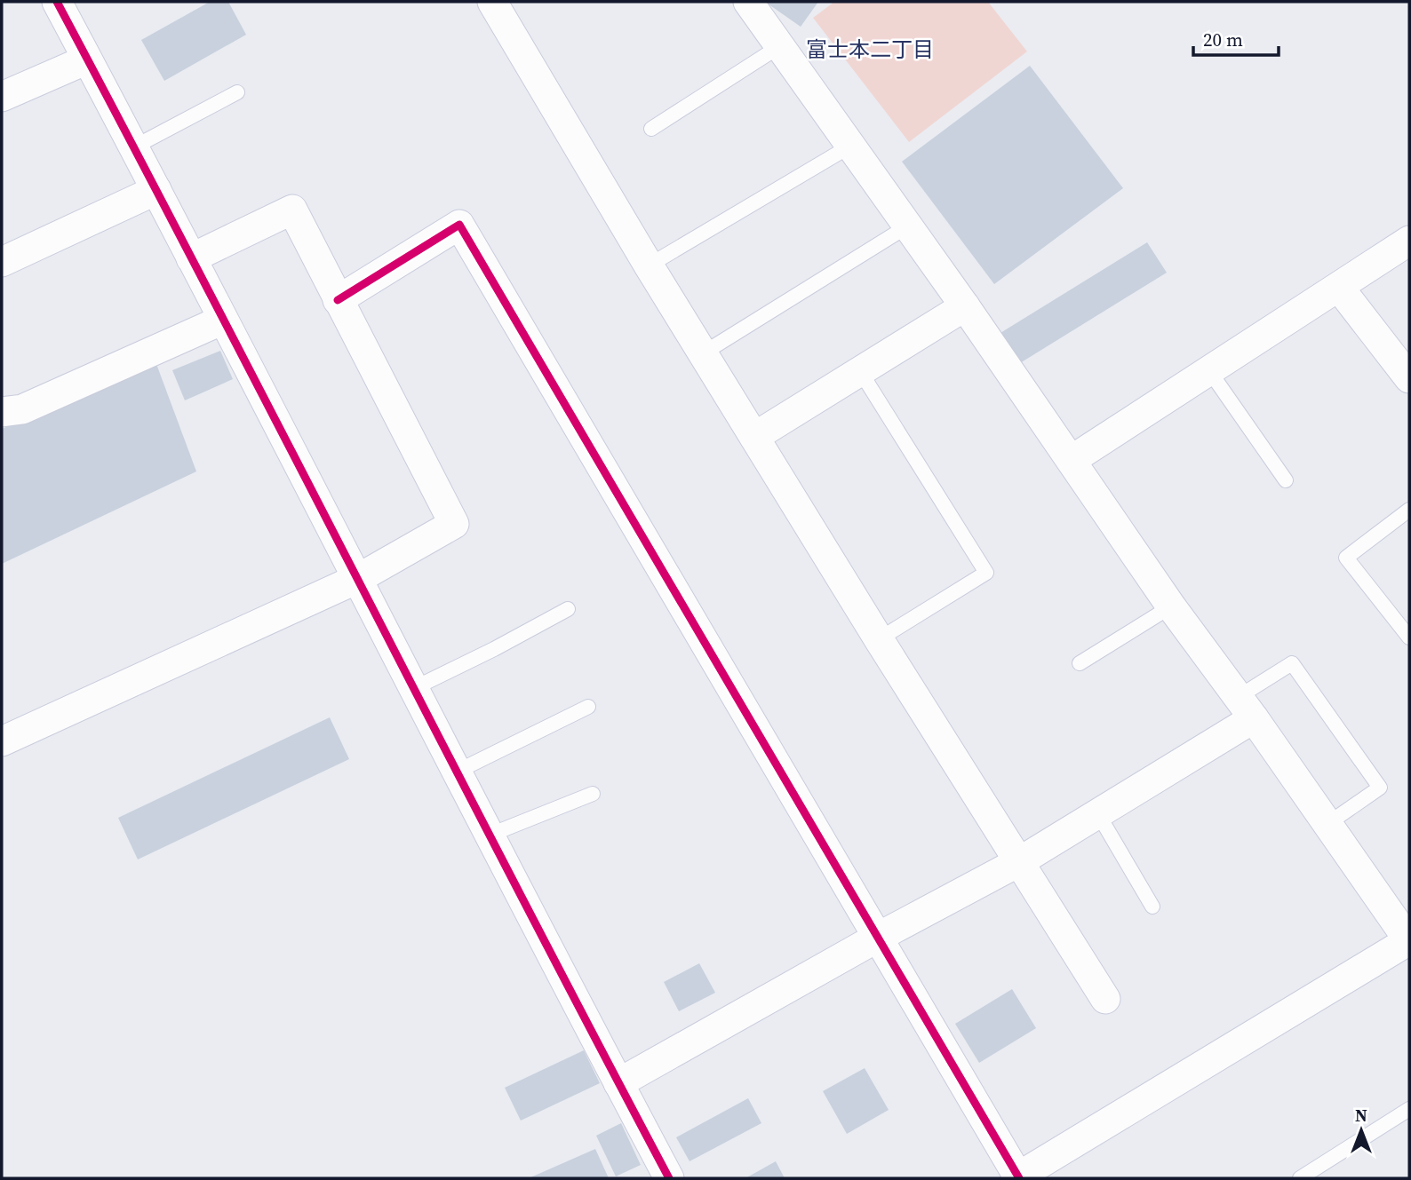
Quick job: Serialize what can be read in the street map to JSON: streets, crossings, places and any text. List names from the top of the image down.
{
  "districts": ["富士本二丁目"],
  "scale_bar": "20 m",
  "north": "top"
}
